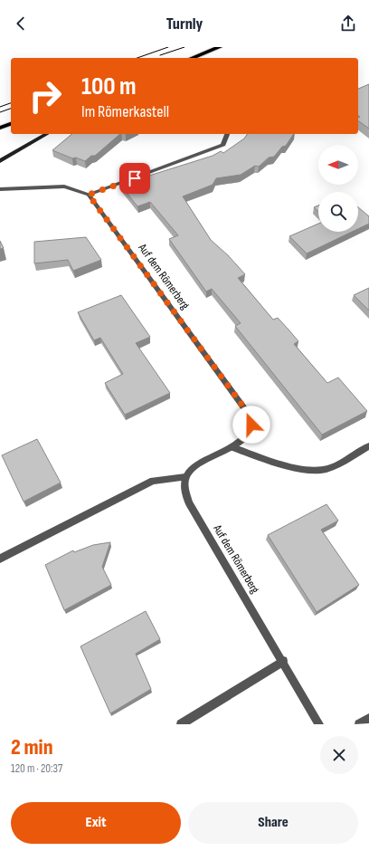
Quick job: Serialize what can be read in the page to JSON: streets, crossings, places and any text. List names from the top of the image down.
{
  "streets": {
    "street": ["Auf dem Römerberg"]
  },
  "north": "left",
  "page": {
    "header": "Turnly",
    "turn": ["100 m", "Im Römerkastell"],
    "heading": ["2 min", "120 m · 20:37"],
    "buttons": ["Exit", "Share"]
  }
}
